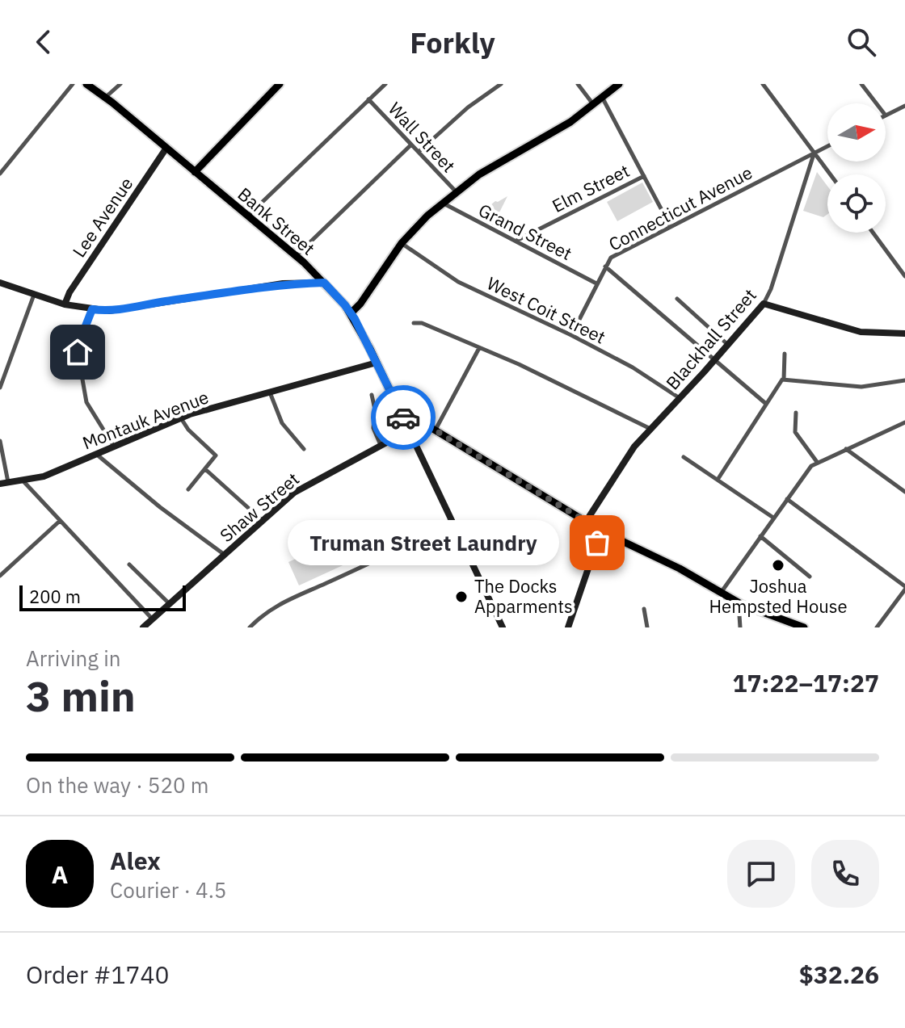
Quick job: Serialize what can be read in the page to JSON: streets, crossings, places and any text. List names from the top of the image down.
{
  "streets": {
    "main road": ["Bank Street"],
    "street": [
      "Wall Street",
      "Elm Street",
      "Connecticut Avenue",
      "Lee Avenue",
      "Grand Street",
      "West Coit Street",
      "Blackhall Street",
      "Montauk Avenue",
      "Shaw Street"
    ]
  },
  "crossings": [
    ["Elm Street", "Grand Street"],
    ["Connecticut Avenue", "Grand Street"],
    ["Connecticut Avenue", "West Coit Street"],
    ["Connecticut Avenue", "Blackhall Street"],
    ["Lee Avenue", "Bank Street"],
    ["Bank Street", "Montauk Avenue"],
    ["Bank Street", "Shaw Street"],
    ["West Coit Street", "Blackhall Street"]
  ],
  "places": ["Truman Street Laundry", "Joshua Hempsted House", "The Docks Apparments"],
  "scale_bar": "200 m",
  "north": "right",
  "page": {
    "header": "Forkly",
    "bubble": "Truman Street Laundry",
    "scale": "200 m",
    "heading": ["3 min", "Arriving in", "17:22–17:27"],
    "panel": [
      "Alex",
      "Courier · 4.5",
      "Order #1740",
      "$32.26"
    ],
    "bar": "On the way · 520 m",
    "round": "A"
  }
}
